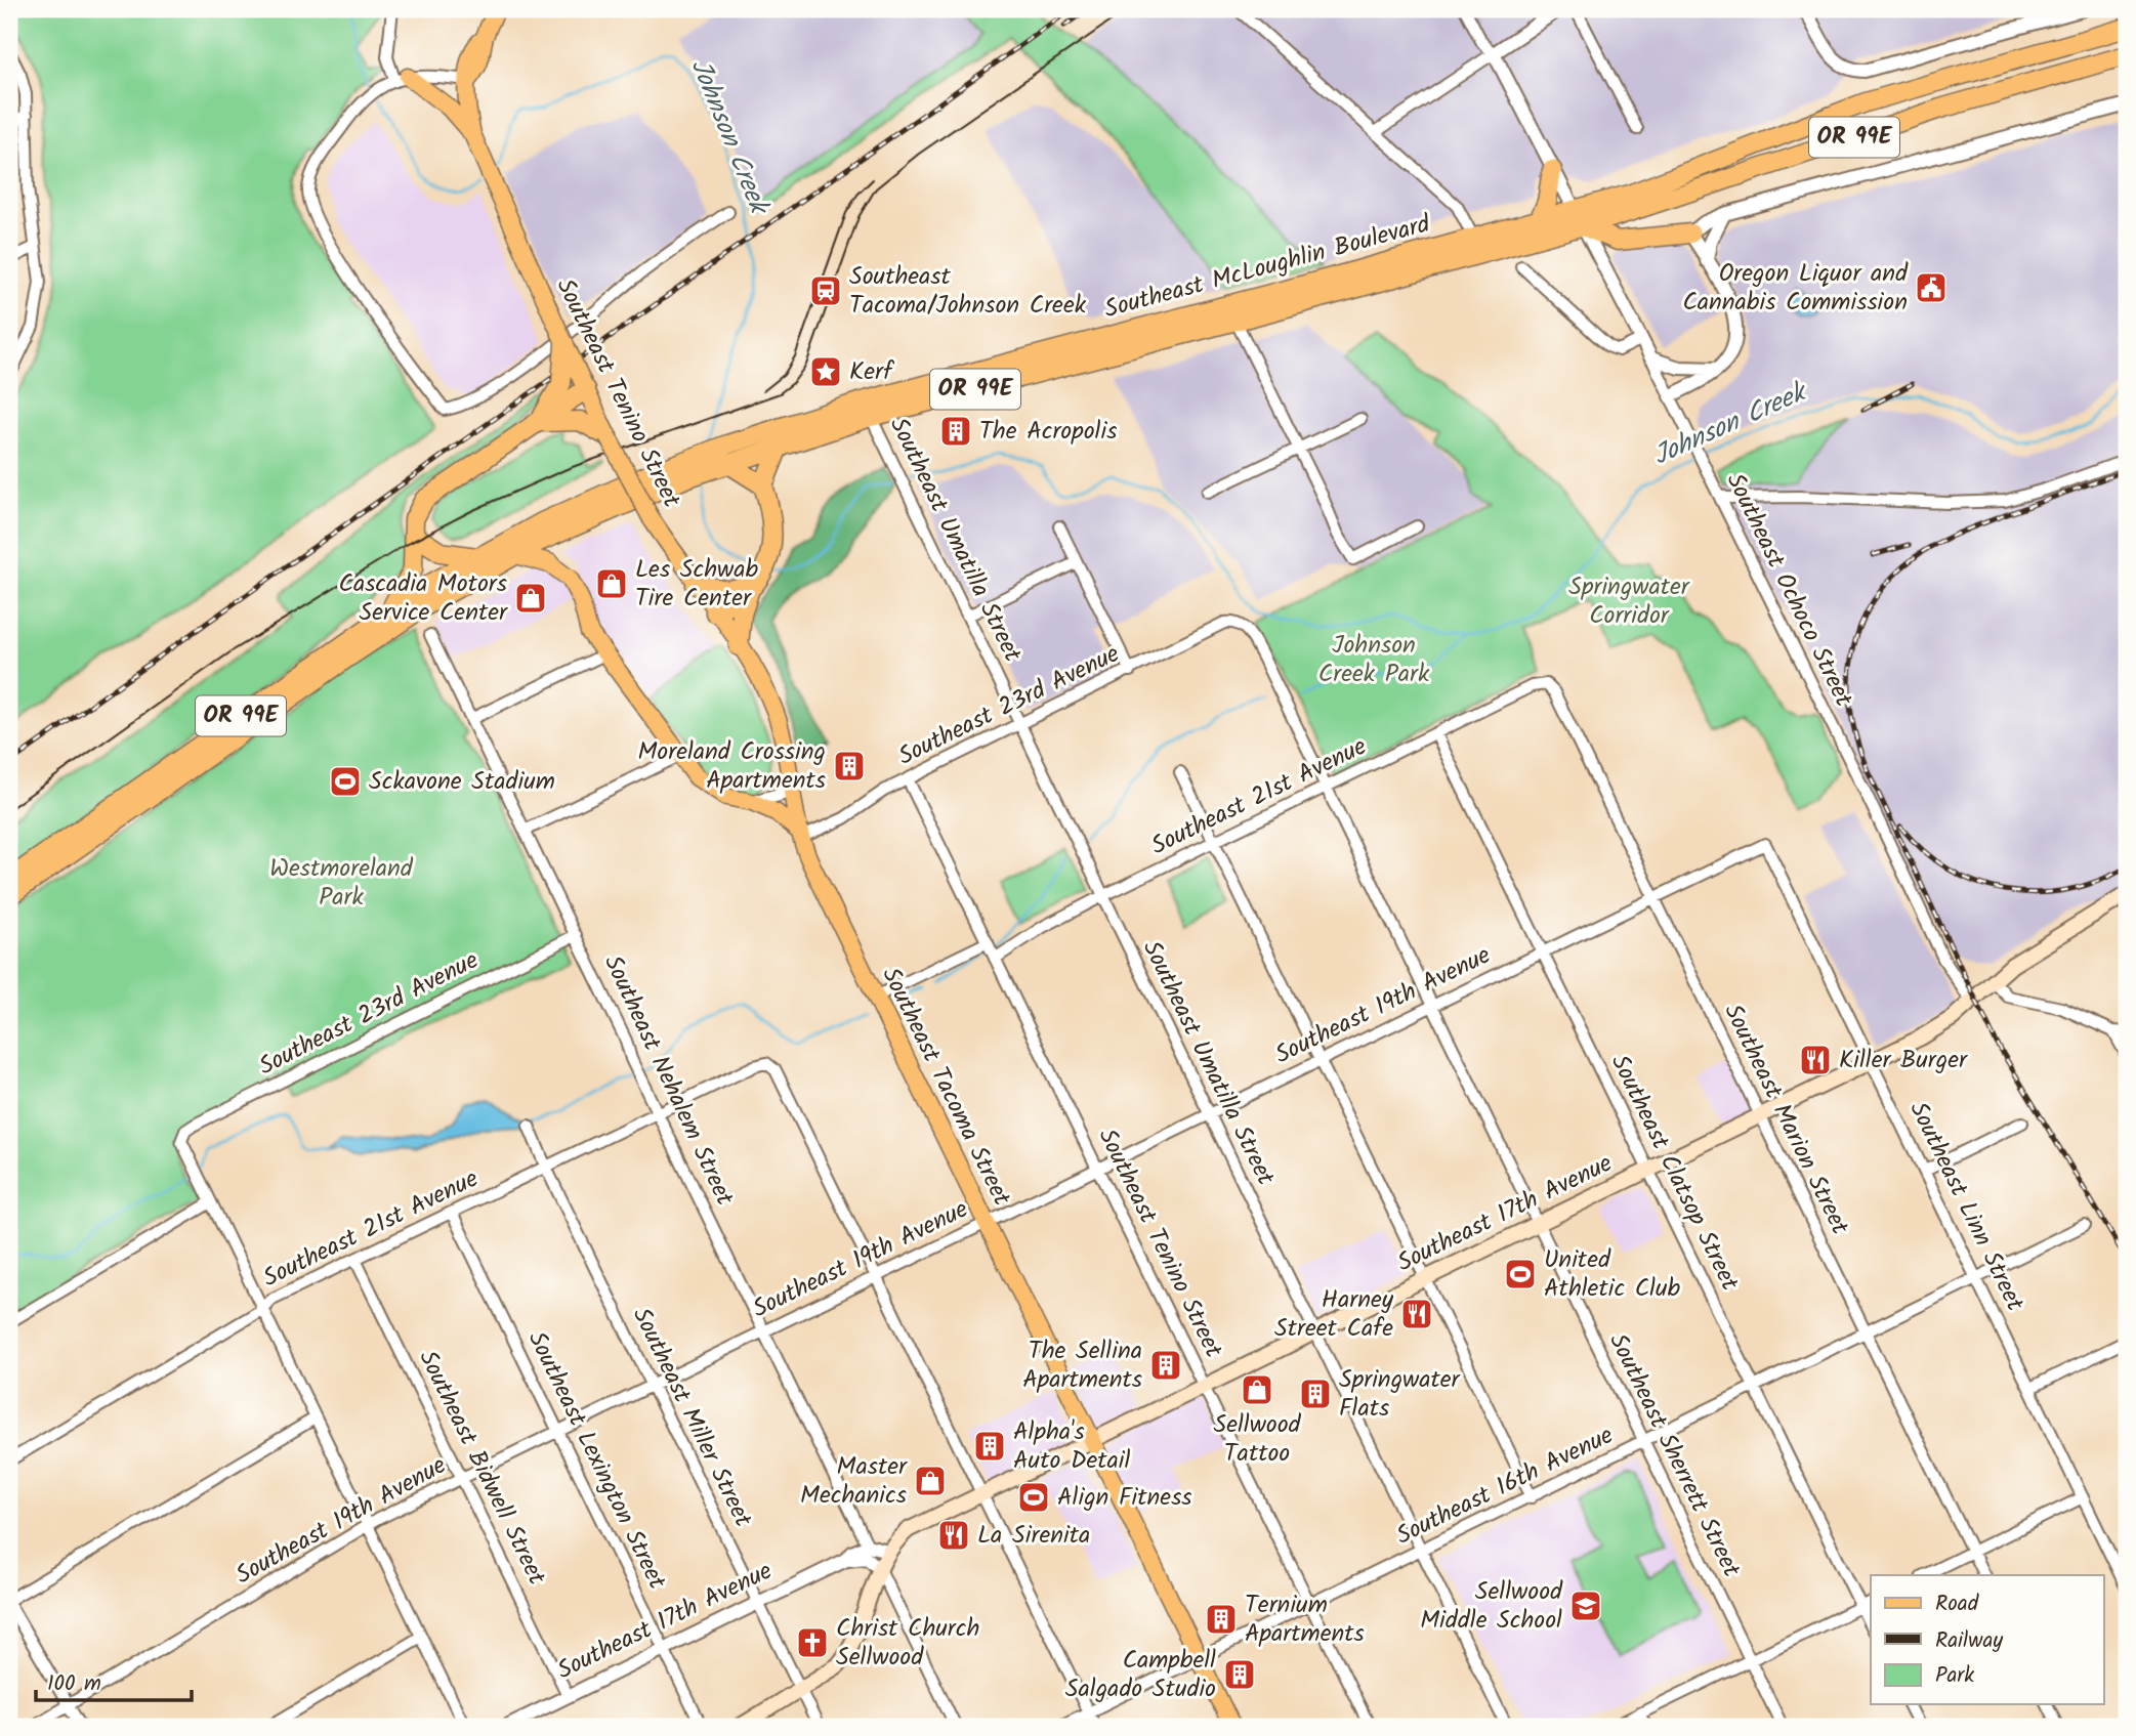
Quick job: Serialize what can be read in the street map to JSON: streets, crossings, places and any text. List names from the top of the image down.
{
  "streets": {
    "highway": ["OR 99E", "Southeast McLoughlin Boulevard"],
    "main road": ["Southeast Tenino Street", "Southeast Tacoma Street", "Southeast 17th Avenue"],
    "street": [
      "Southeast Umatilla Street",
      "Southeast Ochoco Street",
      "Southeast 23rd Avenue",
      "Southeast 21st Avenue",
      "Southeast 19th Avenue",
      "Southeast Nehalem Street",
      "Southeast Marion Street",
      "Southeast Clatsop Street",
      "Southeast Linn Street",
      "Southeast Miller Street",
      "Southeast Sherrett Street",
      "Southeast Lexington Street",
      "Southeast Bidwell Street",
      "Southeast 16th Avenue"
    ]
  },
  "crossings": [
    ["Southeast McLoughlin Boulevard", "Southeast Umatilla Street"],
    ["Southeast McLoughlin Boulevard", "Southeast Ochoco Street"],
    ["Southeast Tenino Street", "Southeast 23rd Avenue"],
    ["Southeast Tenino Street", "Southeast 21st Avenue"],
    ["Southeast Tenino Street", "Southeast 19th Avenue"],
    ["Southeast Tenino Street", "Southeast Tacoma Street"],
    ["Southeast Tenino Street", "Southeast 17th Avenue"],
    ["Southeast Tenino Street", "Southeast 16th Avenue"],
    ["Southeast Umatilla Street", "Southeast 23rd Avenue"],
    ["Southeast Umatilla Street", "Southeast 21st Avenue"],
    ["Southeast Umatilla Street", "Southeast 19th Avenue"],
    ["Southeast Umatilla Street", "Southeast 17th Avenue"],
    ["Southeast Umatilla Street", "Southeast 16th Avenue"],
    ["Southeast Ochoco Street", "Southeast 17th Avenue"],
    ["Southeast 23rd Avenue", "Southeast Nehalem Street"],
    ["Southeast 23rd Avenue", "Southeast Tacoma Street"],
    ["Southeast 23rd Avenue", "Southeast Sherrett Street"],
    ["Southeast 21st Avenue", "Southeast 19th Avenue"],
    ["Southeast 21st Avenue", "Southeast Nehalem Street"],
    ["Southeast 21st Avenue", "Southeast Tacoma Street"],
    ["Southeast 21st Avenue", "Southeast Marion Street"],
    ["Southeast 21st Avenue", "Southeast Clatsop Street"],
    ["Southeast 21st Avenue", "Southeast Miller Street"],
    ["Southeast 21st Avenue", "Southeast Sherrett Street"],
    ["Southeast 21st Avenue", "Southeast Lexington Street"],
    ["Southeast 21st Avenue", "Southeast Bidwell Street"],
    ["Southeast 19th Avenue", "Southeast Nehalem Street"],
    ["Southeast 19th Avenue", "Southeast Tacoma Street"],
    ["Southeast 19th Avenue", "Southeast Marion Street"],
    ["Southeast 19th Avenue", "Southeast Clatsop Street"],
    ["Southeast 19th Avenue", "Southeast Linn Street"],
    ["Southeast 19th Avenue", "Southeast Miller Street"],
    ["Southeast 19th Avenue", "Southeast Sherrett Street"],
    ["Southeast 19th Avenue", "Southeast Lexington Street"],
    ["Southeast 19th Avenue", "Southeast Bidwell Street"],
    ["Southeast Nehalem Street", "Southeast 17th Avenue"],
    ["Southeast Tacoma Street", "Southeast 17th Avenue"],
    ["Southeast Tacoma Street", "Southeast 16th Avenue"],
    ["Southeast Marion Street", "Southeast 17th Avenue"],
    ["Southeast Marion Street", "Southeast 16th Avenue"],
    ["Southeast Clatsop Street", "Southeast 17th Avenue"],
    ["Southeast Clatsop Street", "Southeast 16th Avenue"],
    ["Southeast Linn Street", "Southeast 17th Avenue"],
    ["Southeast Linn Street", "Southeast 16th Avenue"],
    ["Southeast 17th Avenue", "Southeast Miller Street"],
    ["Southeast 17th Avenue", "Southeast Sherrett Street"],
    ["Southeast 17th Avenue", "Southeast Lexington Street"],
    ["Southeast 17th Avenue", "Southeast Bidwell Street"],
    ["Southeast Sherrett Street", "Southeast 16th Avenue"]
  ],
  "water": ["Johnson Creek"],
  "parks": ["Springwater Corridor", "Johnson Creek Park", "Westmoreland Park"],
  "places": {
    "public building": ["Oregon Liquor and Cannabis Commission"],
    "station": ["Southeast Tacoma/Johnson Creek"],
    "place": ["Kerf"],
    "building": [
      "The Acropolis",
      "Moreland Crossing Apartments",
      "The Sellina Apartments",
      "Springwater Flats",
      "Alpha's Auto Detail",
      "Ternium Apartments",
      "Campbell Salgado Studio"
    ],
    "shop": [
      "Les Schwab Tire Center",
      "Cascadia Motors Service Center",
      "Sellwood Tattoo",
      "Master Mechanics"
    ],
    "sports": ["Sckavone Stadium", "United Athletic Club", "Align Fitness"],
    "restaurant": ["Killer Burger", "Harney Street Cafe", "La Sirenita"],
    "school or university": ["Sellwood Middle School"],
    "church": ["Christ Church Sellwood"]
  },
  "legend": ["Road", "Railway", "Park"],
  "scale_bar": "100 m"
}
